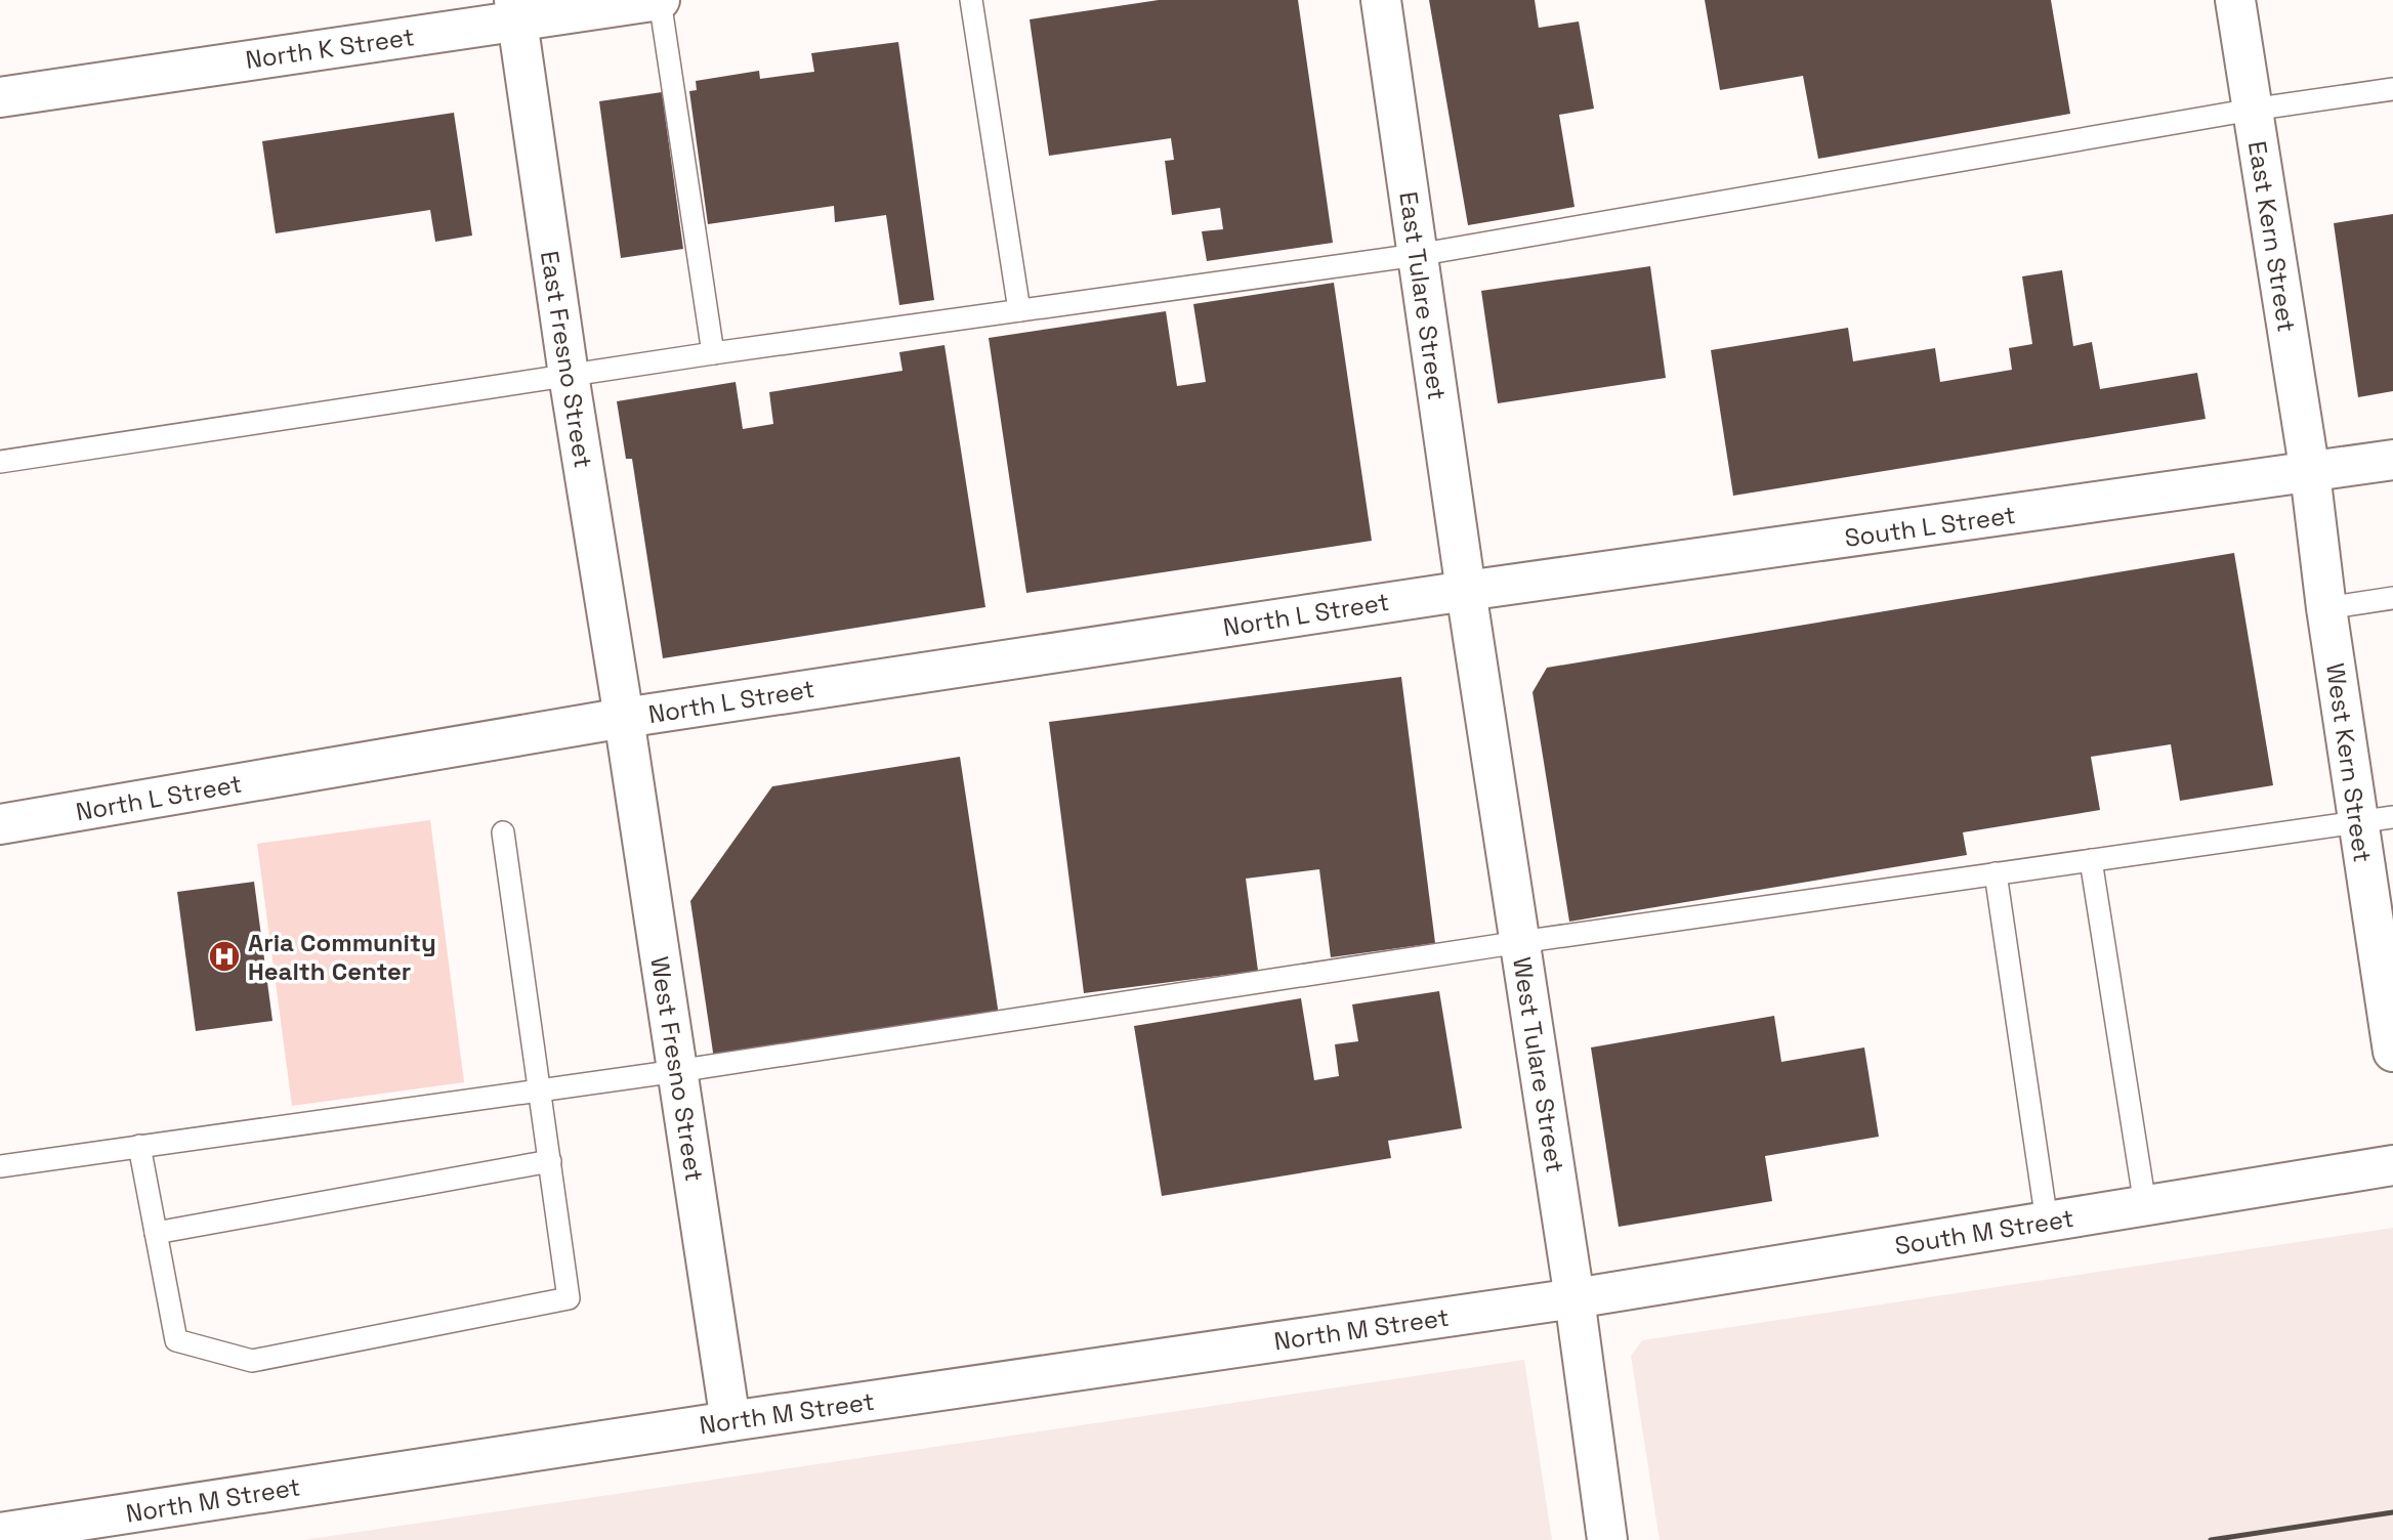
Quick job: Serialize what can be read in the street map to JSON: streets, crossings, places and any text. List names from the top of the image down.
{
  "streets": {
    "street": [
      "North K Street",
      "East Kern Street",
      "East Tulare Street",
      "East Fresno Street",
      "South L Street",
      "North L Street",
      "West Kern Street",
      "West Tulare Street",
      "West Fresno Street",
      "South M Street",
      "North M Street"
    ]
  },
  "crossings": [
    ["North K Street", "East Fresno Street"],
    ["East Kern Street", "South L Street"],
    ["East Kern Street", "West Kern Street"],
    ["East Tulare Street", "South L Street"],
    ["East Tulare Street", "North L Street"],
    ["East Tulare Street", "West Tulare Street"],
    ["East Fresno Street", "North L Street"],
    ["East Fresno Street", "West Fresno Street"],
    ["South L Street", "North L Street"],
    ["South L Street", "West Kern Street"],
    ["South L Street", "West Tulare Street"],
    ["North L Street", "West Tulare Street"],
    ["North L Street", "West Fresno Street"],
    ["West Tulare Street", "South M Street"],
    ["West Tulare Street", "North M Street"],
    ["West Fresno Street", "North M Street"],
    ["South M Street", "North M Street"]
  ],
  "places": {
    "hospital": ["Aria Community Health Center"]
  }
}
